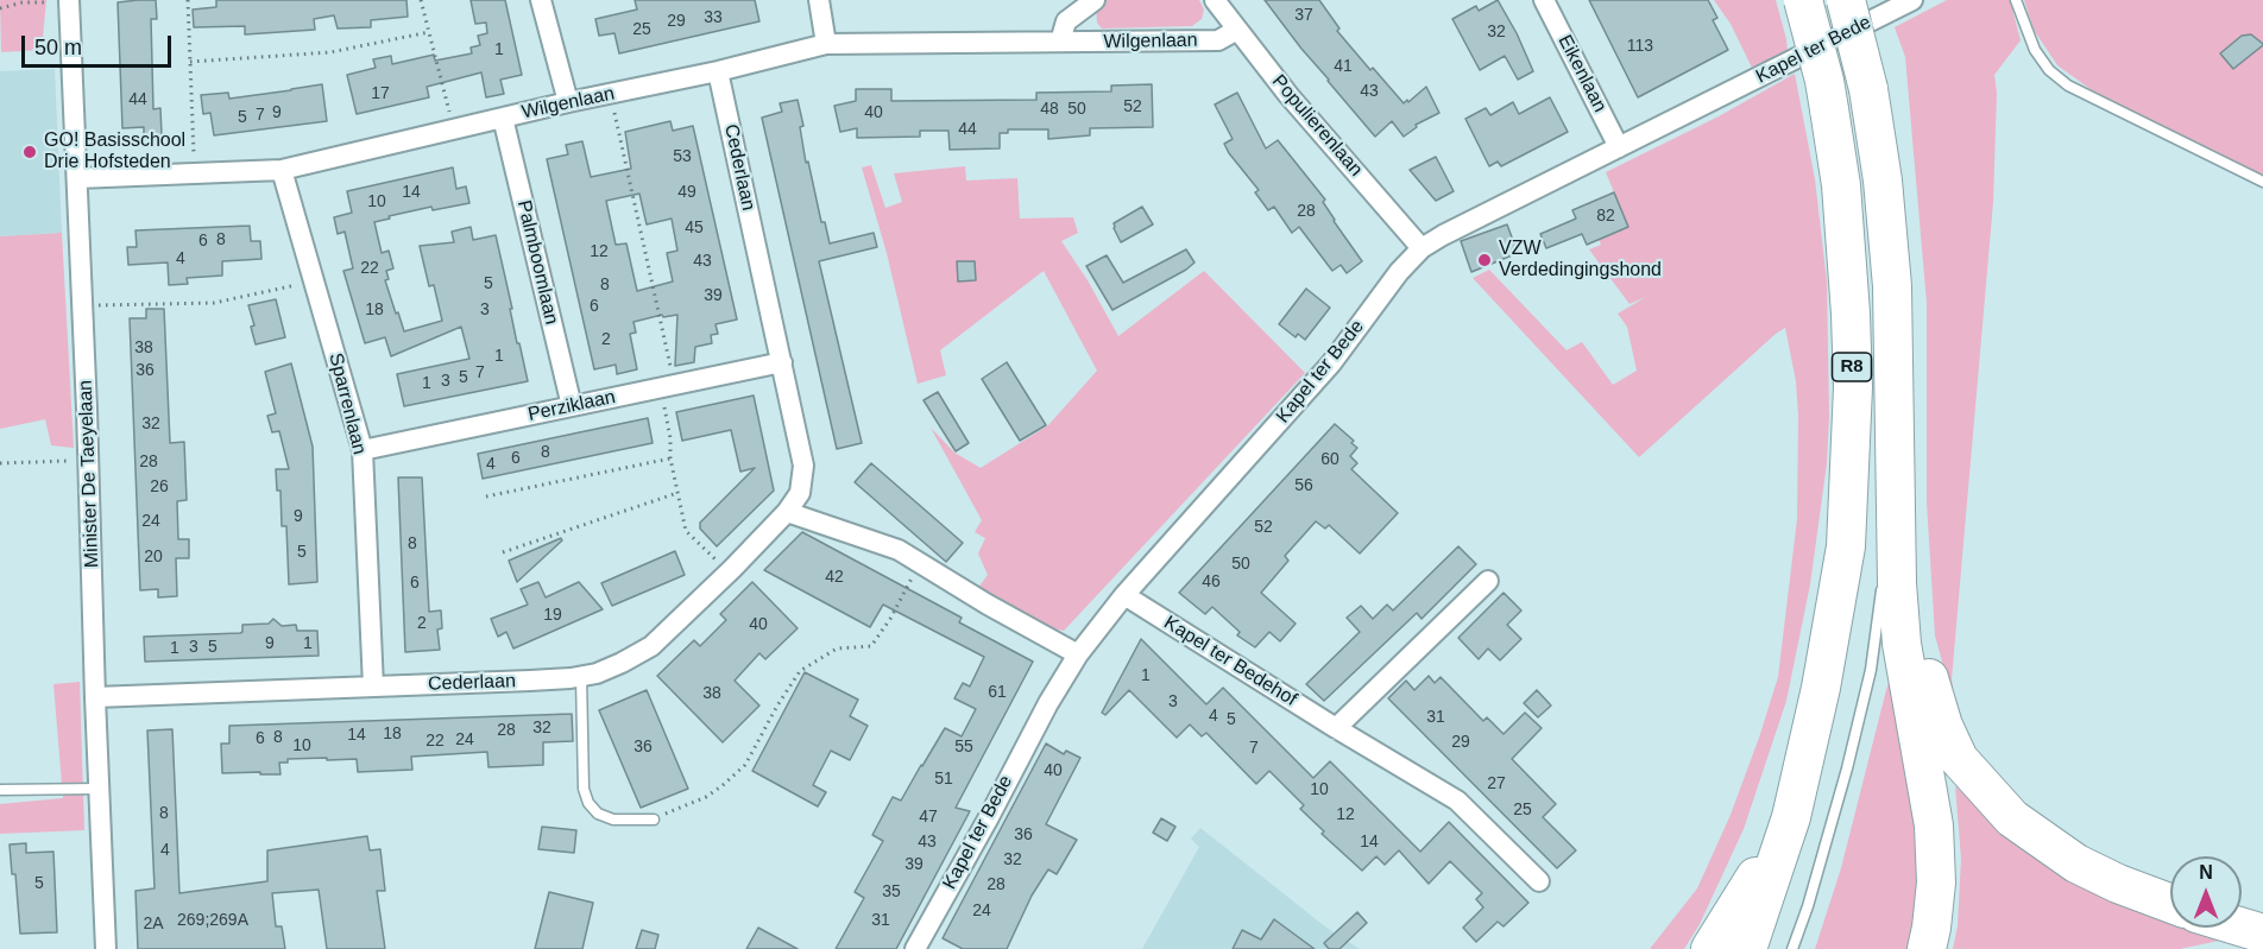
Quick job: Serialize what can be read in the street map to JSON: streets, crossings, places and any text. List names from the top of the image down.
{
  "streets": {
    "highway": ["R8"],
    "street": [
      "Wilgenlaan",
      "Kapel ter Bede",
      "Eikenlaan",
      "Populierenlaan",
      "Cederlaan",
      "Palmboomlaan",
      "Sparrenlaan",
      "Perziklaan",
      "Minister De Taeyelaan",
      "Kapel ter Bedehof"
    ]
  },
  "crossings": [
    ["Wilgenlaan", "Populierenlaan"],
    ["Wilgenlaan", "Cederlaan"],
    ["Wilgenlaan", "Palmboomlaan"],
    ["Wilgenlaan", "Sparrenlaan"],
    ["Wilgenlaan", "Minister De Taeyelaan"],
    ["Kapel ter Bede", "Eikenlaan"],
    ["Kapel ter Bede", "Populierenlaan"],
    ["Kapel ter Bede", "Kapel ter Bedehof"],
    ["Cederlaan", "Sparrenlaan"],
    ["Cederlaan", "Perziklaan"],
    ["Cederlaan", "Minister De Taeyelaan"],
    ["Palmboomlaan", "Perziklaan"],
    ["Sparrenlaan", "Perziklaan"]
  ],
  "places": ["GO! Basisschool Drie Hofsteden", "VZW Verdedingingshond"],
  "house_numbers": [
    "37",
    "33",
    "29",
    "25",
    "32",
    "113",
    "1",
    "41",
    "43",
    "17",
    "44",
    "52",
    "48",
    "50",
    "9",
    "40",
    "7",
    "5",
    "44",
    "53",
    "14",
    "49",
    "10",
    "28",
    "82",
    "45",
    "8",
    "6",
    "12",
    "4",
    "43",
    "22",
    "5",
    "8",
    "39",
    "6",
    "18",
    "3",
    "2",
    "38",
    "1",
    "36",
    "7",
    "5",
    "3",
    "1",
    "32",
    "8",
    "6",
    "60",
    "28",
    "4",
    "56",
    "26",
    "9",
    "24",
    "52",
    "8",
    "5",
    "20",
    "50",
    "42",
    "46",
    "6",
    "19",
    "2",
    "40",
    "9",
    "1",
    "3",
    "5",
    "1",
    "1",
    "61",
    "38",
    "3",
    "4",
    "31",
    "5",
    "32",
    "28",
    "18",
    "14",
    "8",
    "6",
    "24",
    "22",
    "29",
    "10",
    "36",
    "55",
    "7",
    "40",
    "51",
    "27",
    "10",
    "25",
    "8",
    "12",
    "47",
    "36",
    "43",
    "14",
    "4",
    "32",
    "39",
    "5",
    "28",
    "35",
    "24",
    "269;269A",
    "31",
    "2A"
  ],
  "scale_bar": "50 m",
  "north": "top"
}
